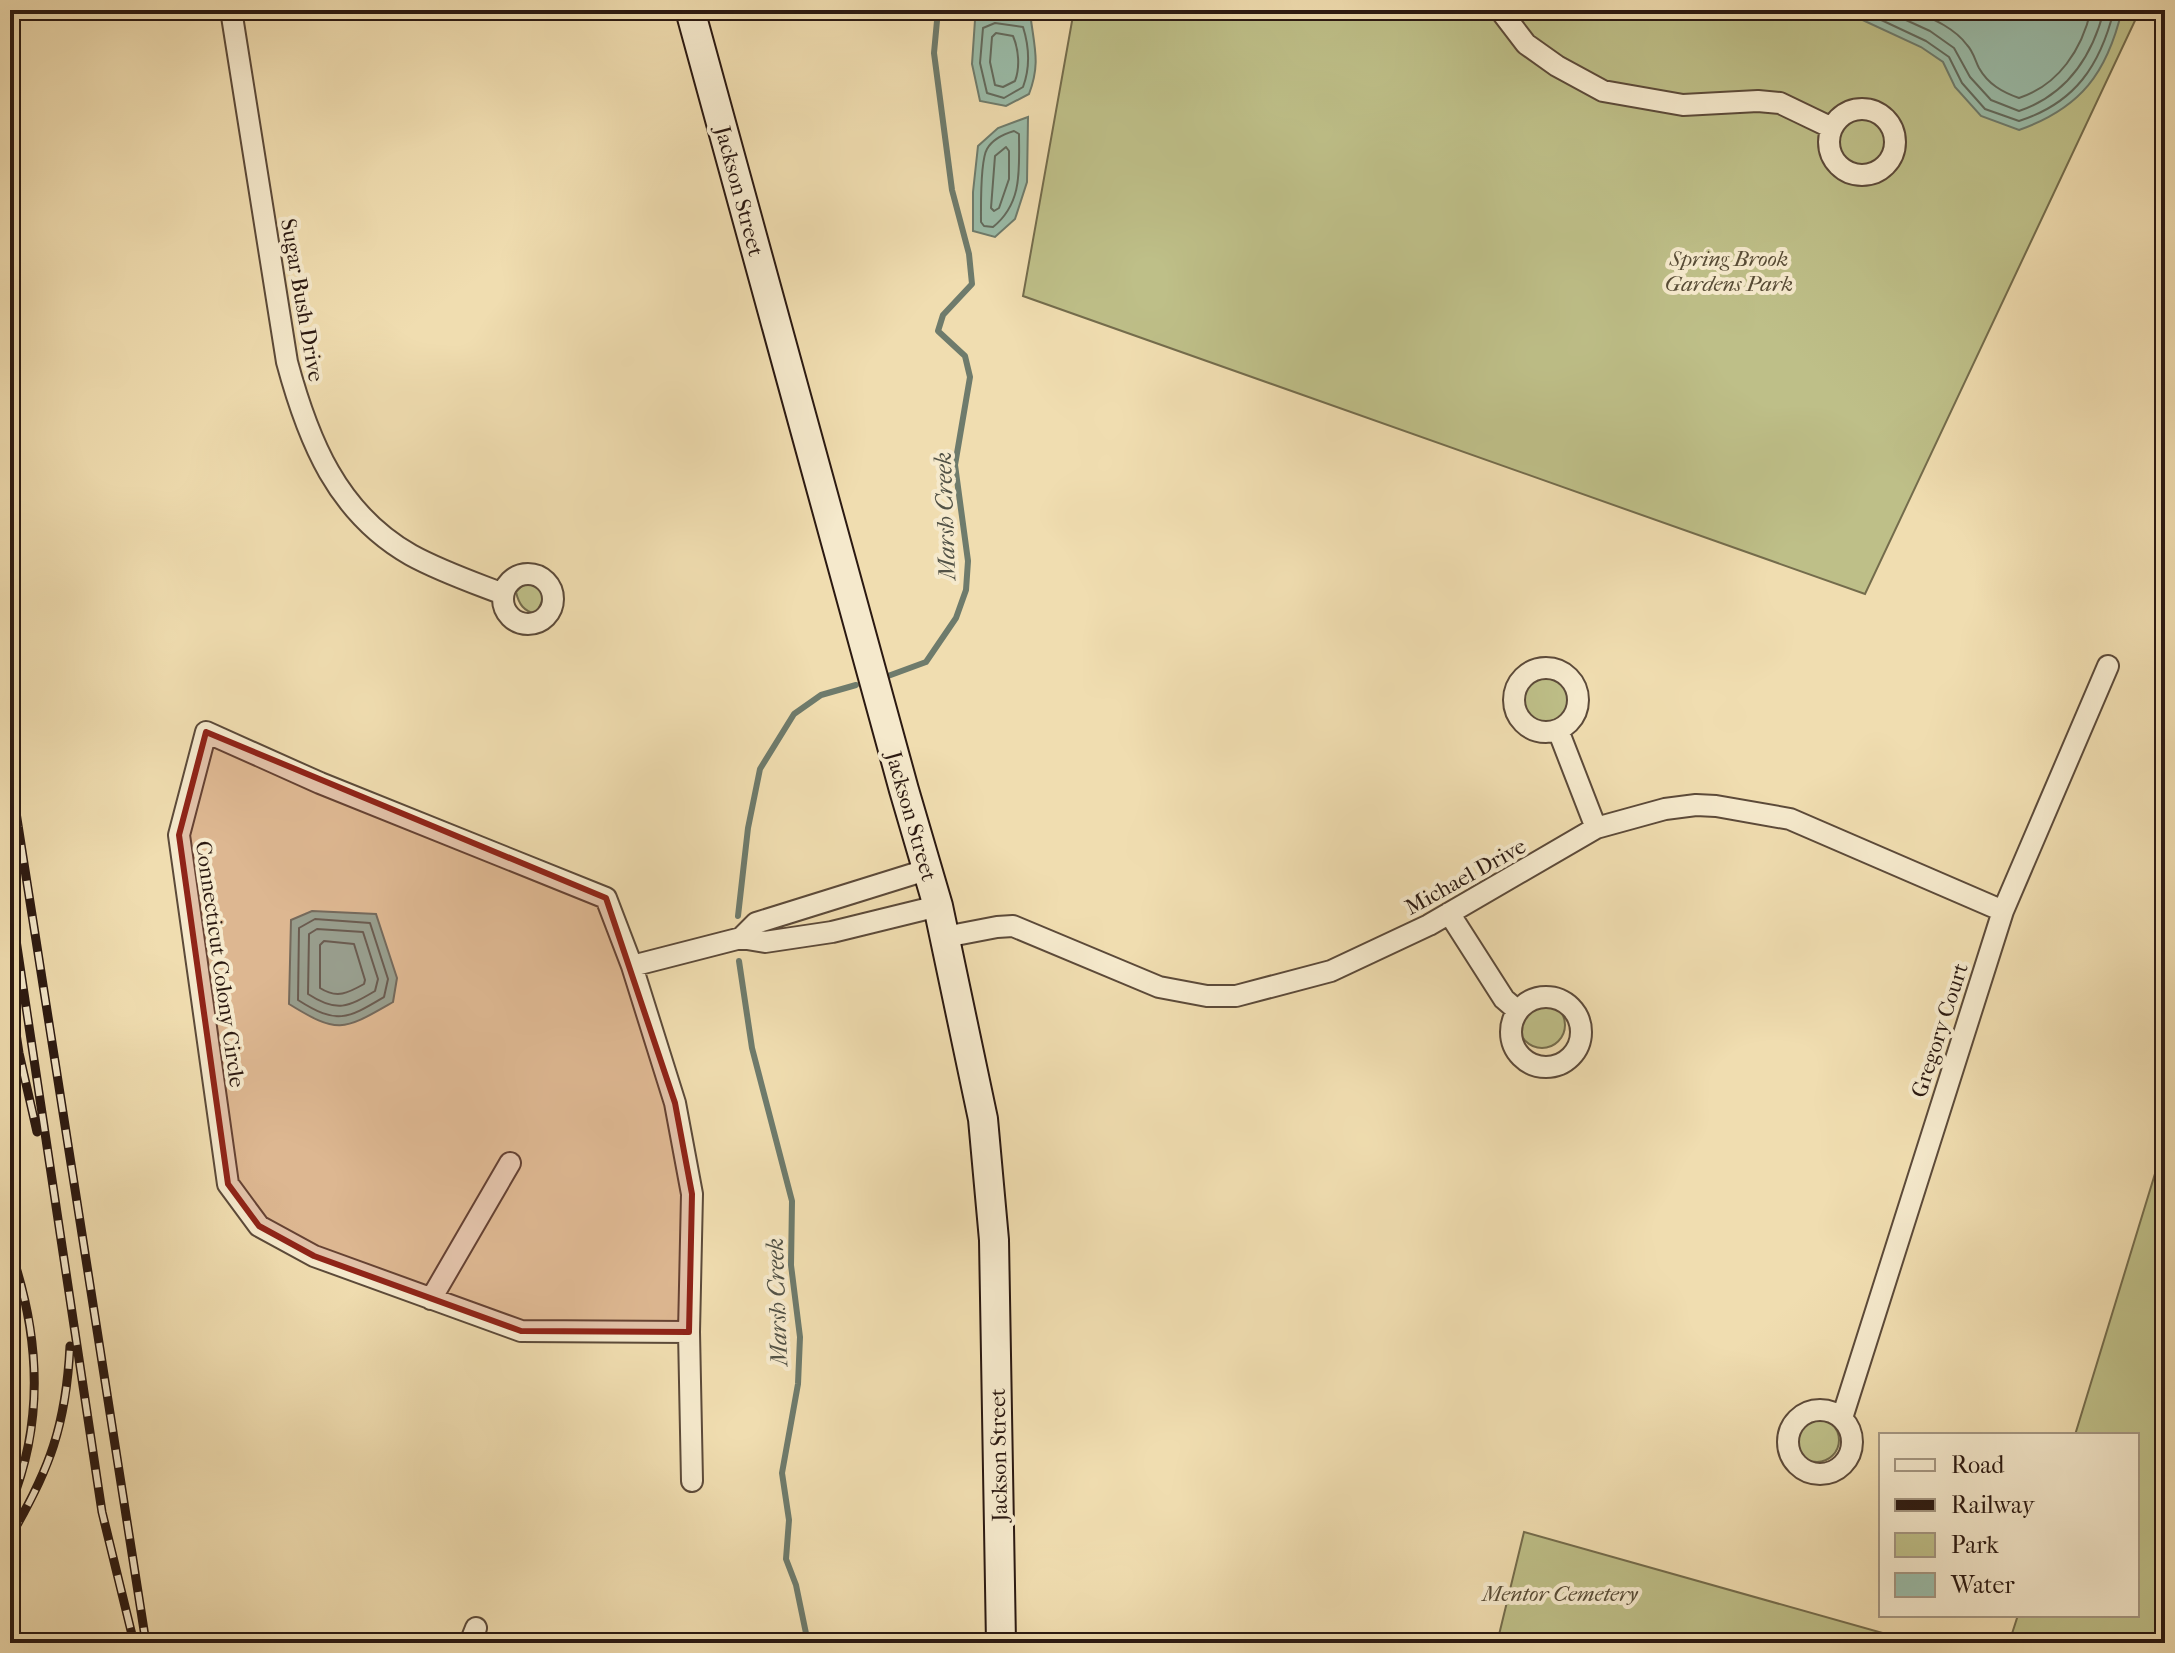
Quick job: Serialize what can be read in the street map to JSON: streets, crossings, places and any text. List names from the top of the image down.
{
  "streets": {
    "street": [
      "Jackson Street",
      "Sugar Bush Drive",
      "Michael Drive",
      "Connecticut Colony Circle",
      "Gregory Court"
    ]
  },
  "crossings": [
    ["Jackson Street", "Michael Drive"],
    ["Michael Drive", "Gregory Court"]
  ],
  "water": ["Marsh Creek"],
  "parks": ["Spring Brook Gardens Park", "Mentor Cemetery"],
  "legend": [
    "Road",
    "Railway",
    "Park",
    "Water"
  ]
}
